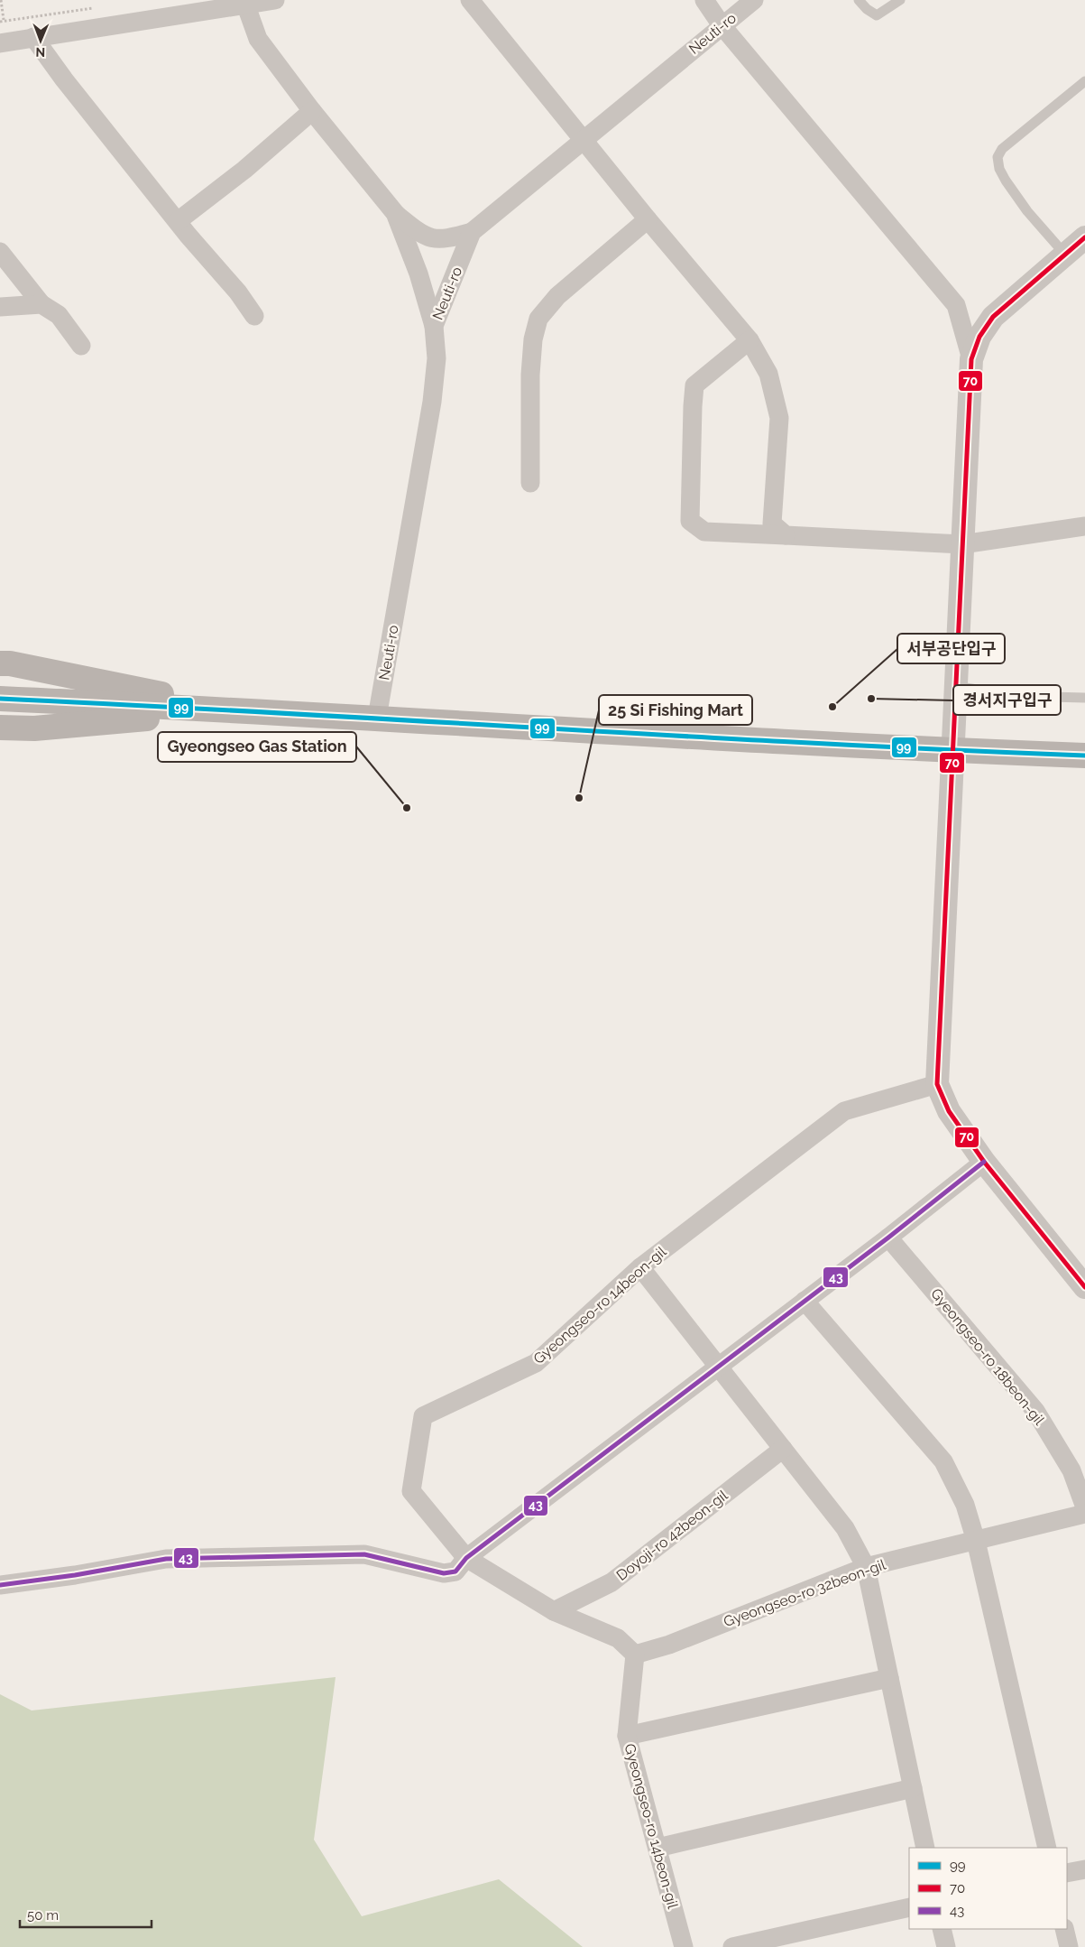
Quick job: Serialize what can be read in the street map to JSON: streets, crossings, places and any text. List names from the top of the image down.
{
  "streets": {
    "street": [
      "Neuti-ro",
      "Gyeongseo-ro 14beon-gil",
      "Gyeongseo-ro 18beon-gil",
      "Doyoji-ro 42beon-gil",
      "Gyeongseo-ro 32beon-gil"
    ]
  },
  "crossings": [
    ["Gyeongseo-ro 14beon-gil", "Doyoji-ro 42beon-gil"],
    ["Gyeongseo-ro 14beon-gil", "Gyeongseo-ro 32beon-gil"]
  ],
  "places": [
    "경서지구입구",
    "서부공단입구",
    "25 Si Fishing Mart",
    "Gyeongseo Gas Station"
  ],
  "lines": ["transit line 70", "transit line 99", "transit line 43"],
  "legend": ["99", "70", "43"],
  "scale_bar": "50 m",
  "north": "bottom"
}
